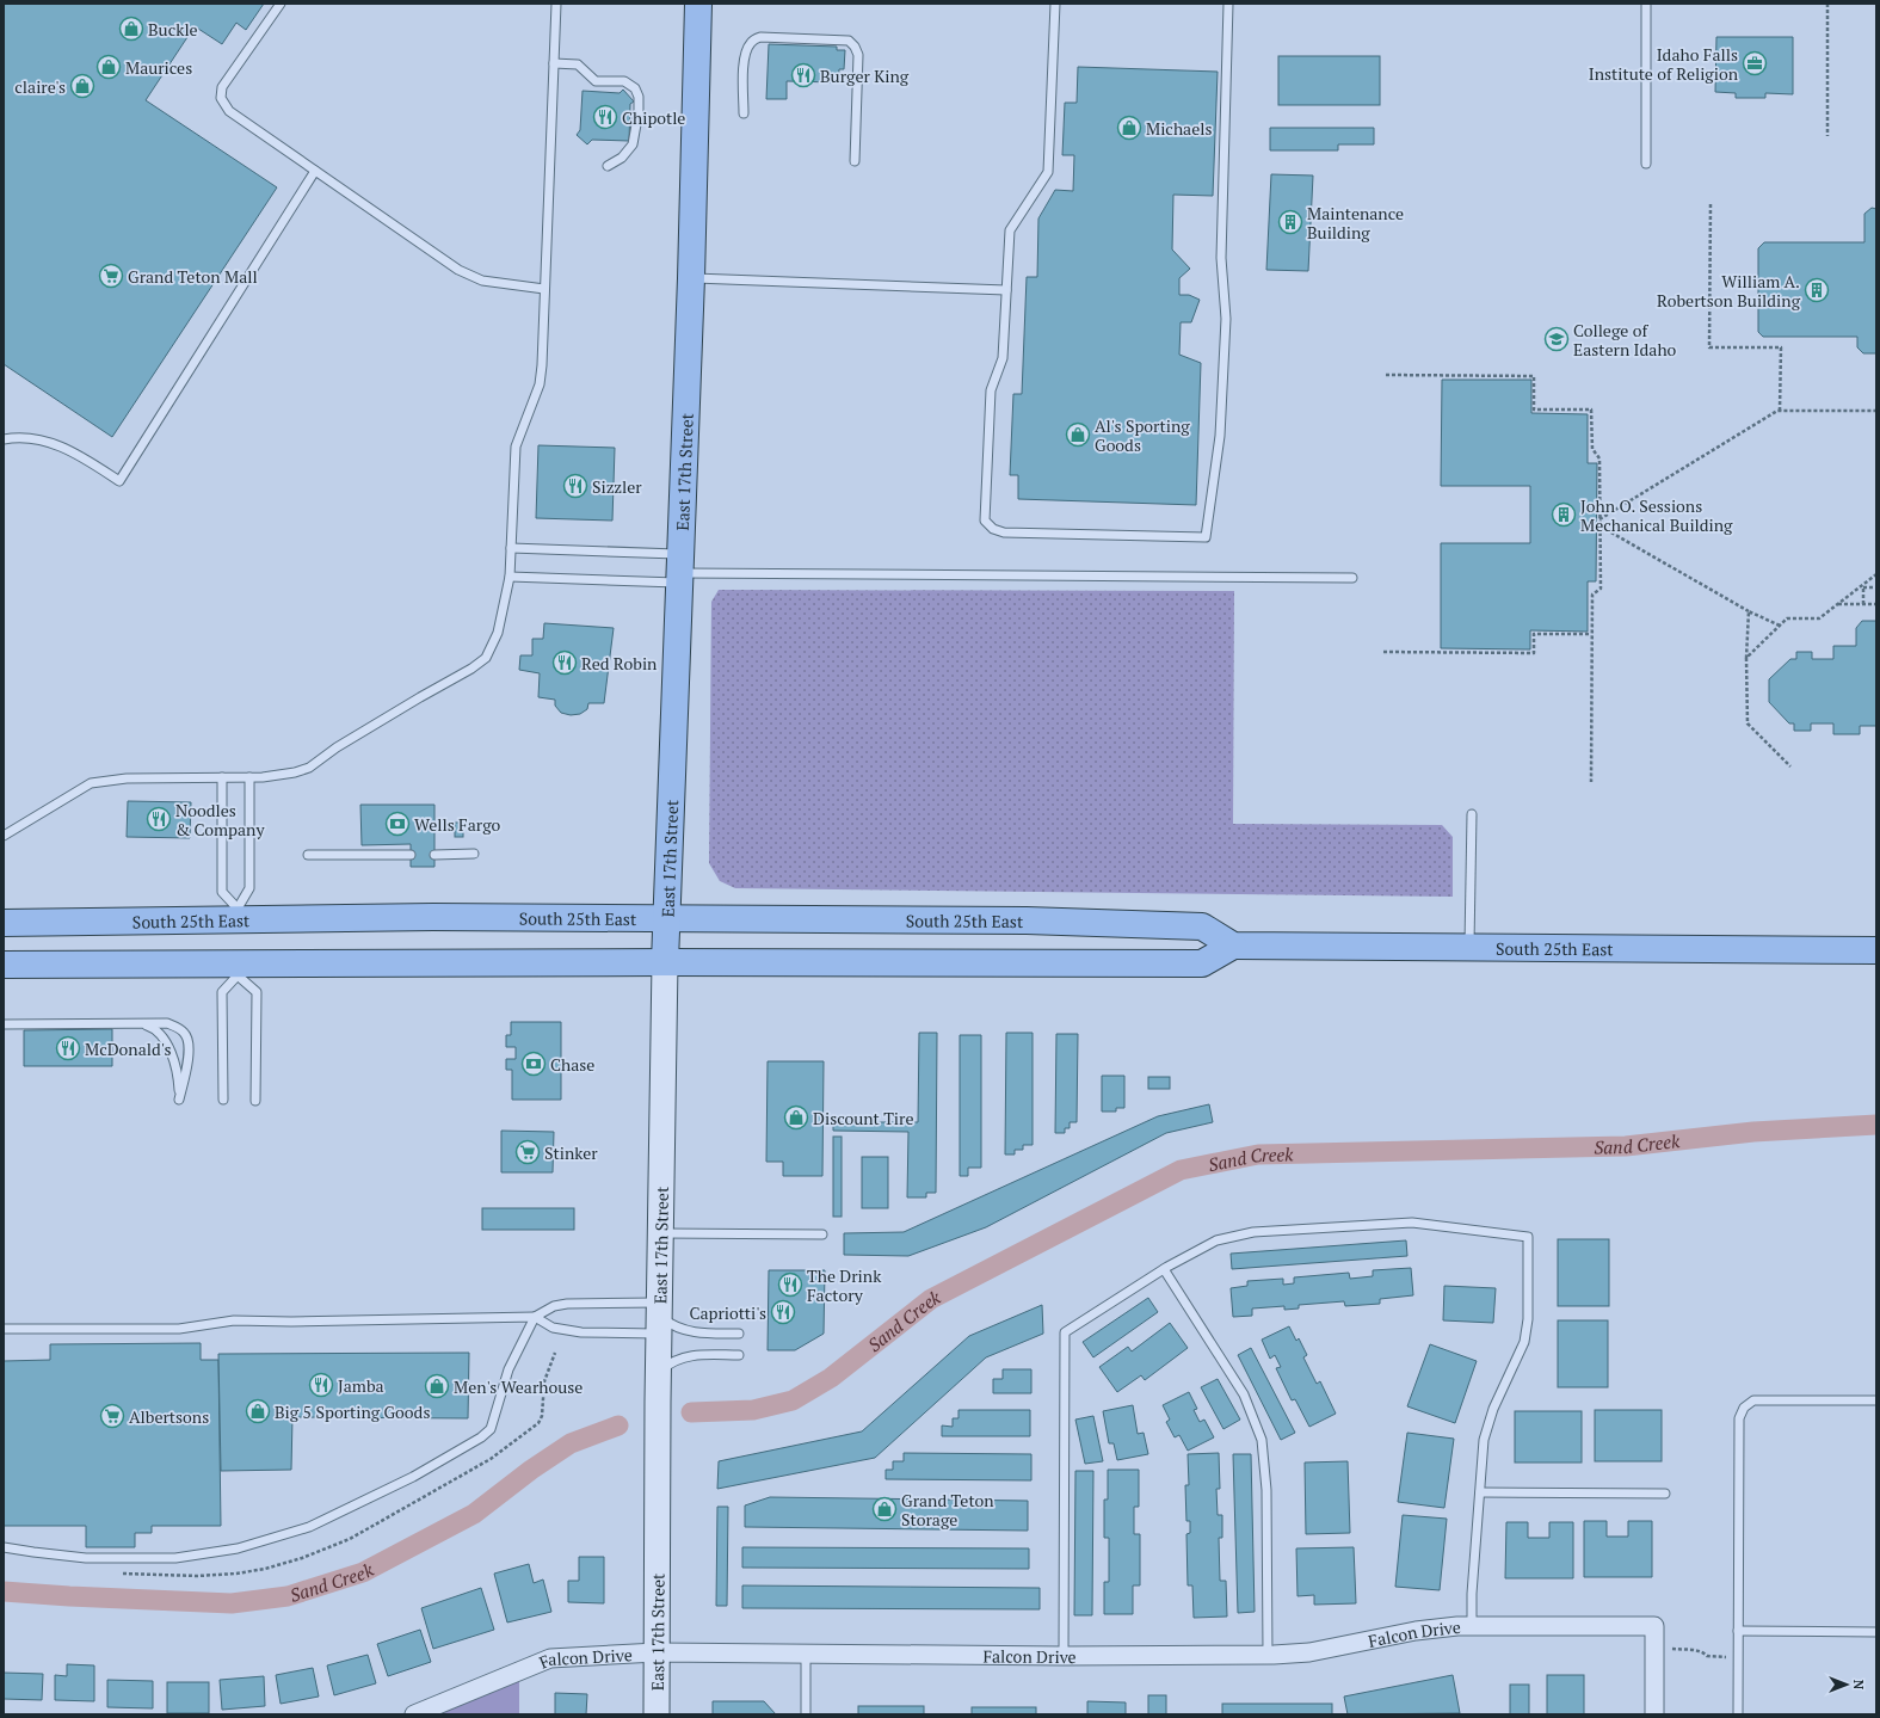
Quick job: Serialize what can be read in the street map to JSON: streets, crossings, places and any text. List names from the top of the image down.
{
  "streets": {
    "main road": ["East 17th Street", "South 25th East"],
    "street": ["Falcon Drive"]
  },
  "crossings": [
    ["East 17th Street", "South 25th East"],
    ["East 17th Street", "Falcon Drive"]
  ],
  "water": ["Sand Creek"],
  "places": {
    "shop": [
      "Buckle",
      "Maurices",
      "claire's",
      "Michaels",
      "Al's Sporting Goods",
      "Discount Tire",
      "Men's Wearhouse",
      "Big 5 Sporting Goods",
      "Grand Teton Storage"
    ],
    "office": ["Idaho Falls Institute of Religion"],
    "restaurant": [
      "Burger King",
      "Chipotle",
      "Sizzler",
      "Red Robin",
      "Noodles & Company",
      "McDonald's",
      "The Drink Factory",
      "Capriotti's",
      "Jamba"
    ],
    "building": ["Maintenance Building", "William A. Robertson Building", "John O. Sessions Mechanical Building"],
    "supermarket": ["Grand Teton Mall", "Stinker", "Albertsons"],
    "school or university": ["College of Eastern Idaho"],
    "bank": ["Wells Fargo", "Chase"]
  },
  "north": "right"
}
